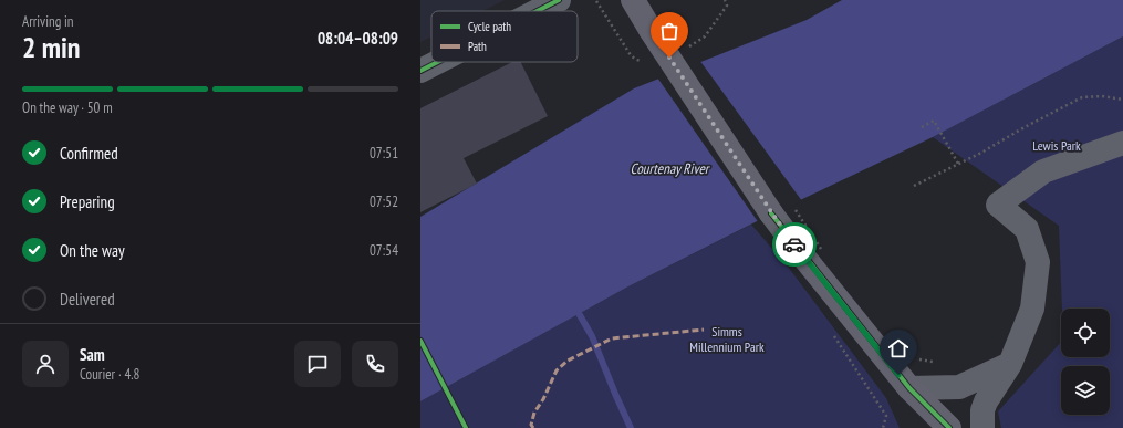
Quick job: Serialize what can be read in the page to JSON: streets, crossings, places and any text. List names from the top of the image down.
{
  "water": ["Courtenay River"],
  "parks": ["Lewis Park", "Simms Millennium Park"],
  "legend": ["Cycle path", "Path"],
  "page": {
    "heading": ["2 min", "Arriving in", "08:04–08:09"],
    "panel": ["Sam", "Courier · 4.8"],
    "bar": "On the way · 50 m",
    "list": [
      ["Confirmed", "07:51"],
      ["Preparing", "07:52"],
      ["On the way", "07:54"],
      "Delivered"
    ]
  }
}
